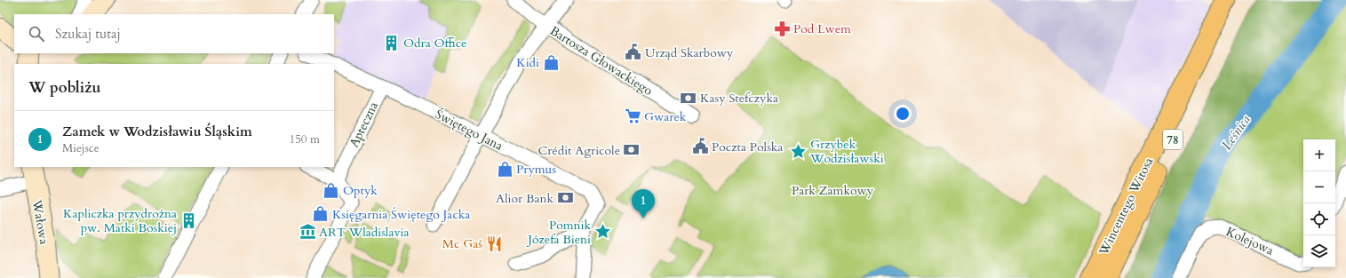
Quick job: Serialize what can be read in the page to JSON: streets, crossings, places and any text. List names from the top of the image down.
{
  "streets": {
    "main road": ["78", "Wincentego Witosa"],
    "street": [
      "Bartosza Głowackiego",
      "Apteczna",
      "Świętego Jana",
      "Wałowa",
      "Kolejowa"
    ]
  },
  "crossings": [
    ["Apteczna", "Świętego Jana"]
  ],
  "water": ["Leśnica"],
  "parks": ["Park Zamkowy"],
  "places": {
    "pharmacy": ["Pod Lwem"],
    "building": ["Odra Office", "Kapliczka przydrożna pw. Matki Boskiej"],
    "public building": ["Urząd Skarbowy", "Poczta Polska"],
    "shop": [
      "Kidi",
      "Prymus",
      "Optyk",
      "Księgarnia Świętego Jacka"
    ],
    "bank": ["Kasy Stefczyka", "Crédit Agricole", "Alior Bank"],
    "supermarket": ["Gwarek"],
    "place": ["Grzybek Wodzisławski", "Pomnik Józefa Bieni"],
    "museum": ["ART Wladislavia"],
    "restaurant": ["Mc Gaś"]
  },
  "page": {
    "search": "Szukaj tutaj",
    "heading": "W pobliżu",
    "list": [
      {
        "mark": "1",
        "name": "Zamek w Wodzisławiu Śląskim",
        "note": "Miejsce",
        "value": "150 m"
      }
    ],
    "map_buttons": ["+", "−"],
    "pins": "1"
  }
}
